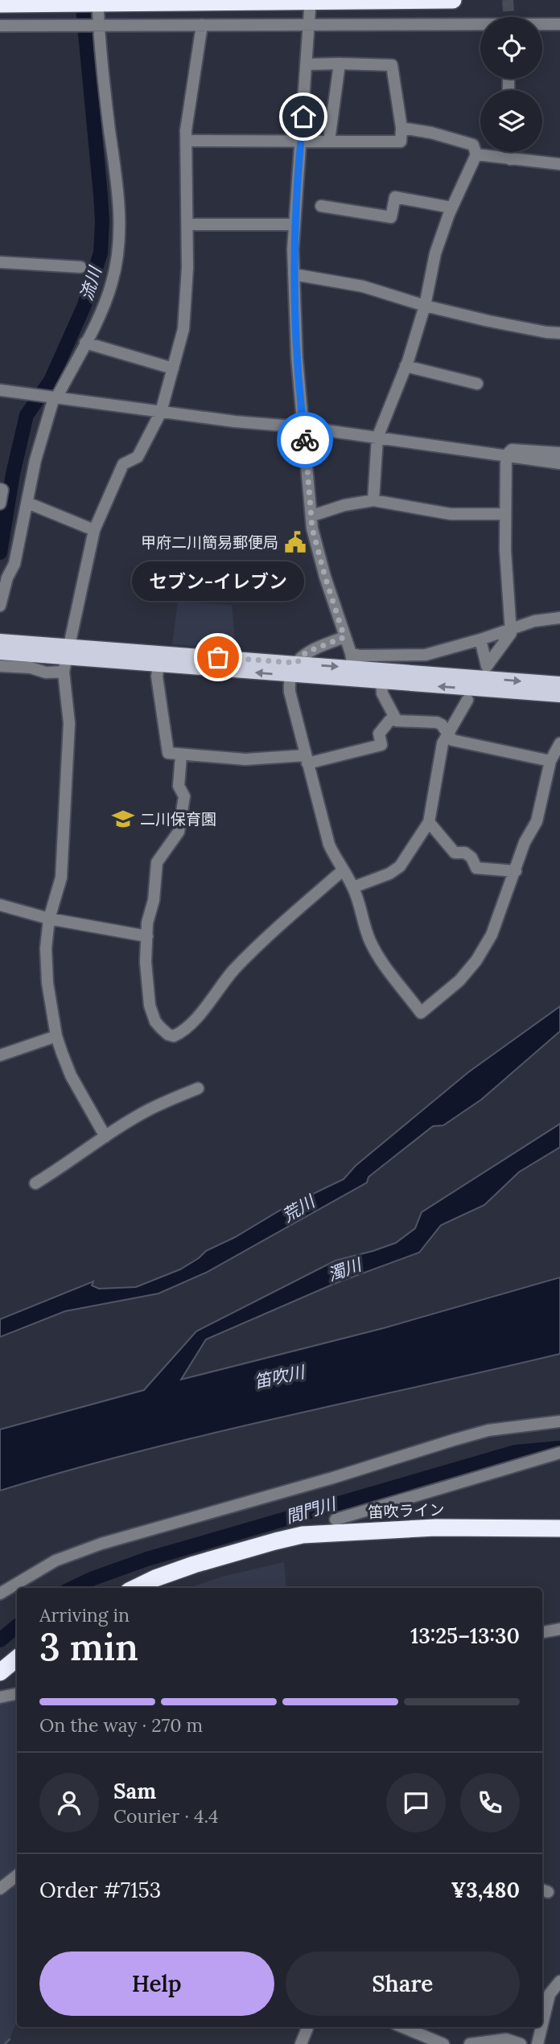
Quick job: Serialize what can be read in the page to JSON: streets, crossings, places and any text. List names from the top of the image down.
{
  "streets": {
    "highway": ["笛吹ライン"]
  },
  "water": [
    "流川",
    "荒川",
    "濁川",
    "笛吹川",
    "間門川"
  ],
  "places": {
    "public building": ["甲府二川簡易郵便局"],
    "other": ["セブン-イレブン"],
    "school or university": ["二川保育園"]
  },
  "page": {
    "bubble": "セブン-イレブン",
    "heading": ["3 min", "Arriving in", "13:25–13:30"],
    "panel": [
      "Sam",
      "Courier · 4.4",
      "Order #7153",
      "¥3,480"
    ],
    "bar": "On the way · 270 m",
    "buttons": ["Help", "Share"]
  }
}
